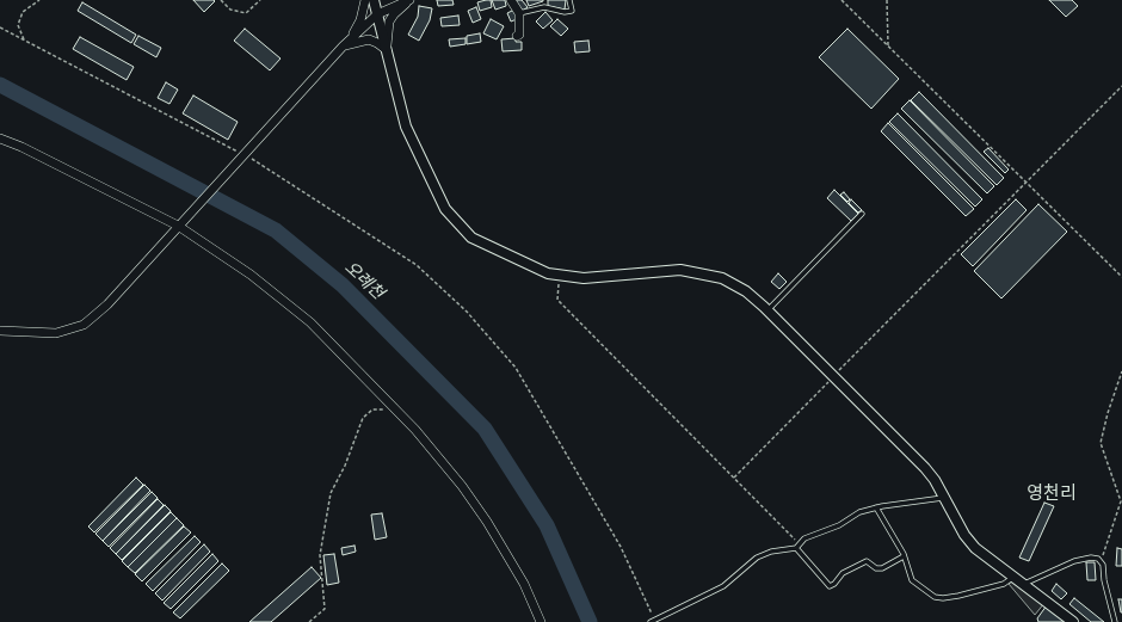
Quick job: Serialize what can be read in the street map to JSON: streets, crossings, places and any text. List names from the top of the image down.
{
  "districts": ["영천리"],
  "water": ["오례천"]
}
